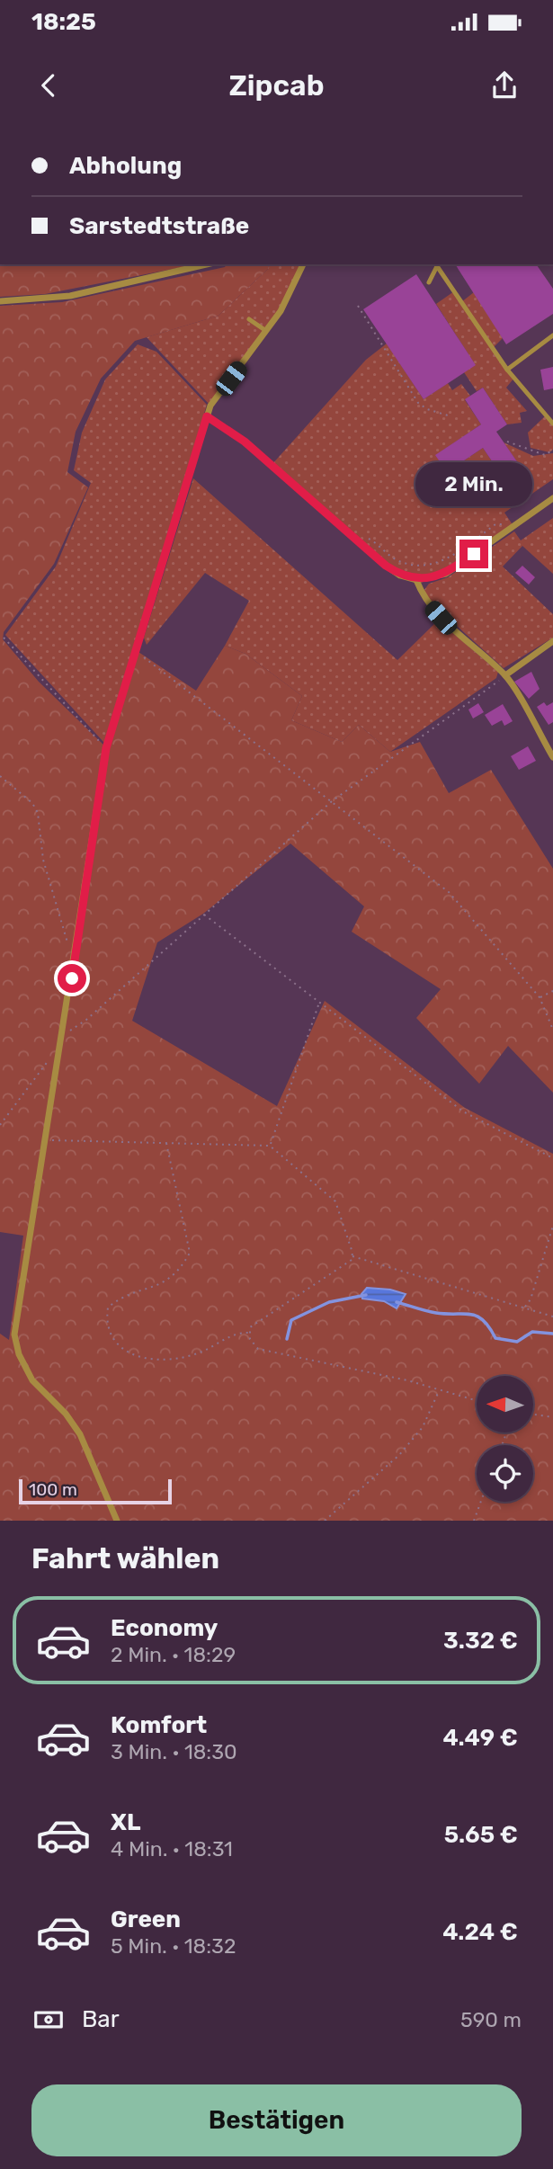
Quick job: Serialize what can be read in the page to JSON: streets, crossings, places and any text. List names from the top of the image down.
{
  "scale_bar": "100 m",
  "north": "left",
  "page": {
    "status": "18:25",
    "header": "Zipcab",
    "banner": ["Abholung", "Sarstedtstraße"],
    "bubble": "2 Min.",
    "scale": "100 m",
    "heading": "Fahrt wählen",
    "list": [
      {
        "name": "Economy",
        "note": "2 Min. · 18:29",
        "value": "3.32 €"
      },
      {
        "name": "Komfort",
        "note": "3 Min. · 18:30",
        "value": "4.49 €"
      },
      {
        "name": "XL",
        "note": "4 Min. · 18:31",
        "value": "5.65 €"
      },
      {
        "name": "Green",
        "note": "5 Min. · 18:32",
        "value": "4.24 €"
      }
    ],
    "pay": ["Bar", "590 m"],
    "buttons": "Bestätigen"
  }
}
